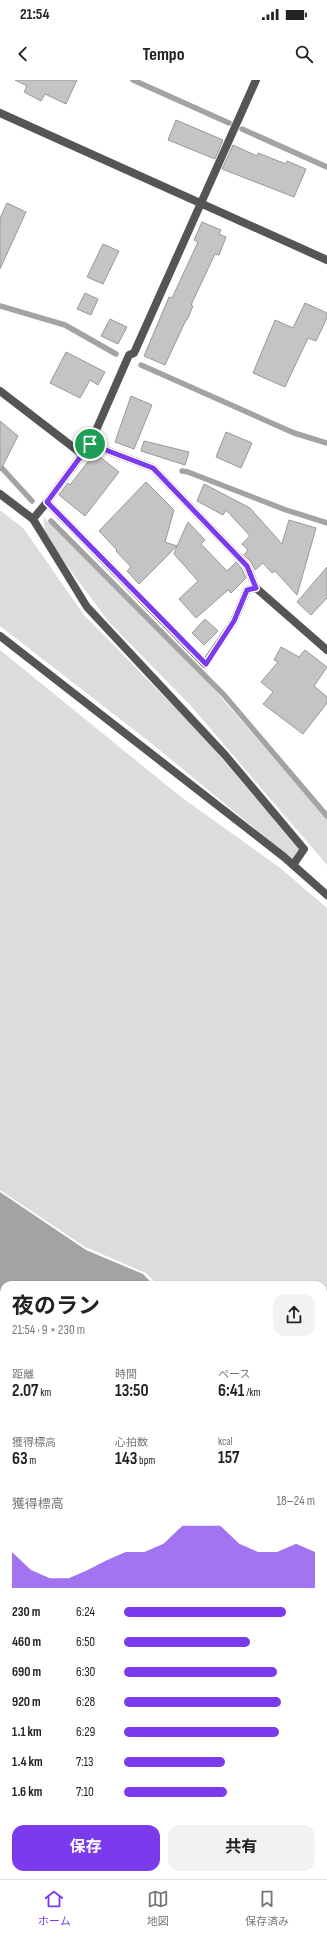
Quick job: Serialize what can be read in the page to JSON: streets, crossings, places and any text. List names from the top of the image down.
{
  "page": {
    "status": "21:54",
    "header": "Tempo",
    "heading": ["夜のラン", "21:54 · 9 × 230 m"],
    "stats": [
      ["距離", "2.07 km"],
      ["時間", "13:50"],
      ["ペース", "6:41 /km"],
      ["獲得標高", "63 m"],
      ["心拍数", "143 bpm"],
      ["kcal", "157"]
    ],
    "chart": ["獲得標高", "18–24 m"],
    "list": [
      {
        "name": "230 m",
        "note": "6:24"
      },
      {
        "name": "460 m",
        "note": "6:50"
      },
      {
        "name": "690 m",
        "note": "6:30"
      },
      {
        "name": "920 m",
        "note": "6:28"
      },
      {
        "name": "1.1 km",
        "note": "6:29"
      },
      {
        "name": "1.4 km",
        "note": "7:13"
      },
      {
        "name": "1.6 km",
        "note": "7:10"
      }
    ],
    "buttons": ["保存", "共有"],
    "tabs": ["ホーム", "地図", "保存済み"]
  }
}
